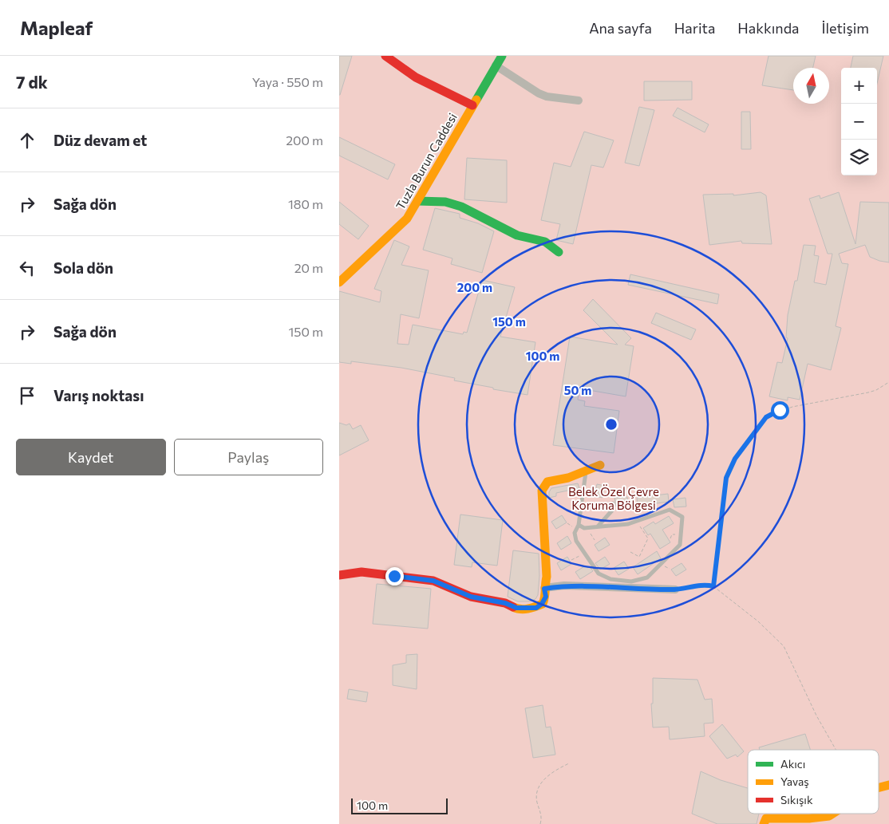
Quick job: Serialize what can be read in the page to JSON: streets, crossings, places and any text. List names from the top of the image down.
{
  "streets": {
    "street": ["Tuzla Burun Caddesi"]
  },
  "parks": ["Belek Özel Çevre Koruma Bölgesi"],
  "legend": ["Akıcı", "Yavaş", "Sıkışık"],
  "scale_bar": "100 m",
  "north": "top",
  "page": {
    "header": "Mapleaf",
    "nav": [
      "Ana sayfa",
      "Harita",
      "Hakkında",
      "İletişim"
    ],
    "heading": ["7 dk", "Yaya · 550 m"],
    "map_buttons": ["+", "−"],
    "list": [
      ["Düz devam et", "200 m"],
      ["Sağa dön", "180 m"],
      ["Sola dön", "20 m"],
      ["Sağa dön", "150 m"],
      "Varış noktası"
    ],
    "buttons": ["Kaydet", "Paylaş"],
    "scale": "100 m"
  },
  "rings": [
    "200 m",
    "150 m",
    "100 m",
    "50 m"
  ]
}
